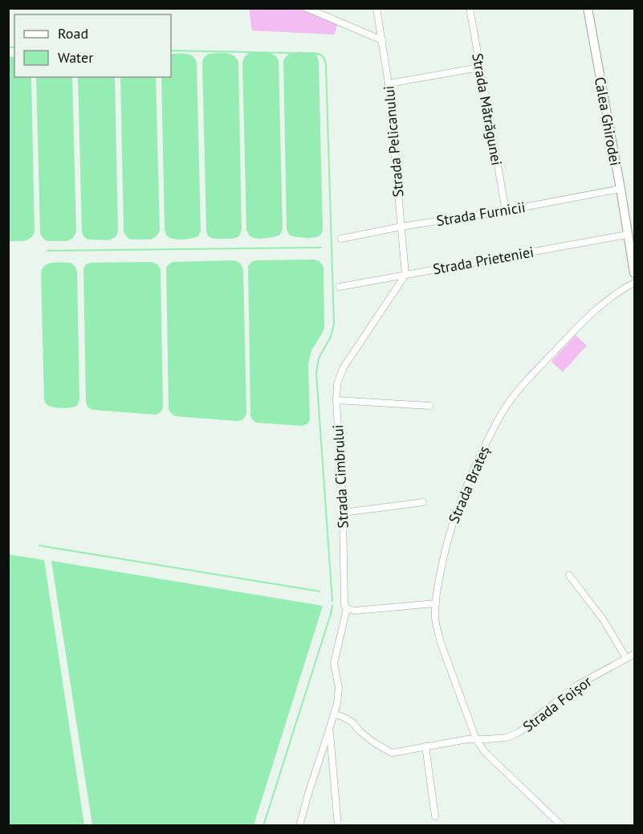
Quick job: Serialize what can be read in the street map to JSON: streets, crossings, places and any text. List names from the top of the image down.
{
  "streets": {
    "street": [
      "Strada Mătrăgunei",
      "Calea Ghirodei",
      "Strada Pelicanului",
      "Strada Furnicii",
      "Strada Prieteniei",
      "Strada Cimbrului",
      "Strada Brateș",
      "Strada Foișor"
    ]
  },
  "crossings": [
    ["Strada Mătrăgunei", "Strada Furnicii"],
    ["Calea Ghirodei", "Strada Furnicii"],
    ["Calea Ghirodei", "Strada Prieteniei"],
    ["Strada Pelicanului", "Strada Furnicii"],
    ["Strada Pelicanului", "Strada Prieteniei"],
    ["Strada Pelicanului", "Strada Cimbrului"],
    ["Strada Prieteniei", "Strada Cimbrului"],
    ["Strada Cimbrului", "Strada Foișor"],
    ["Strada Brateș", "Strada Foișor"]
  ],
  "legend": ["Road", "Water"]
}
